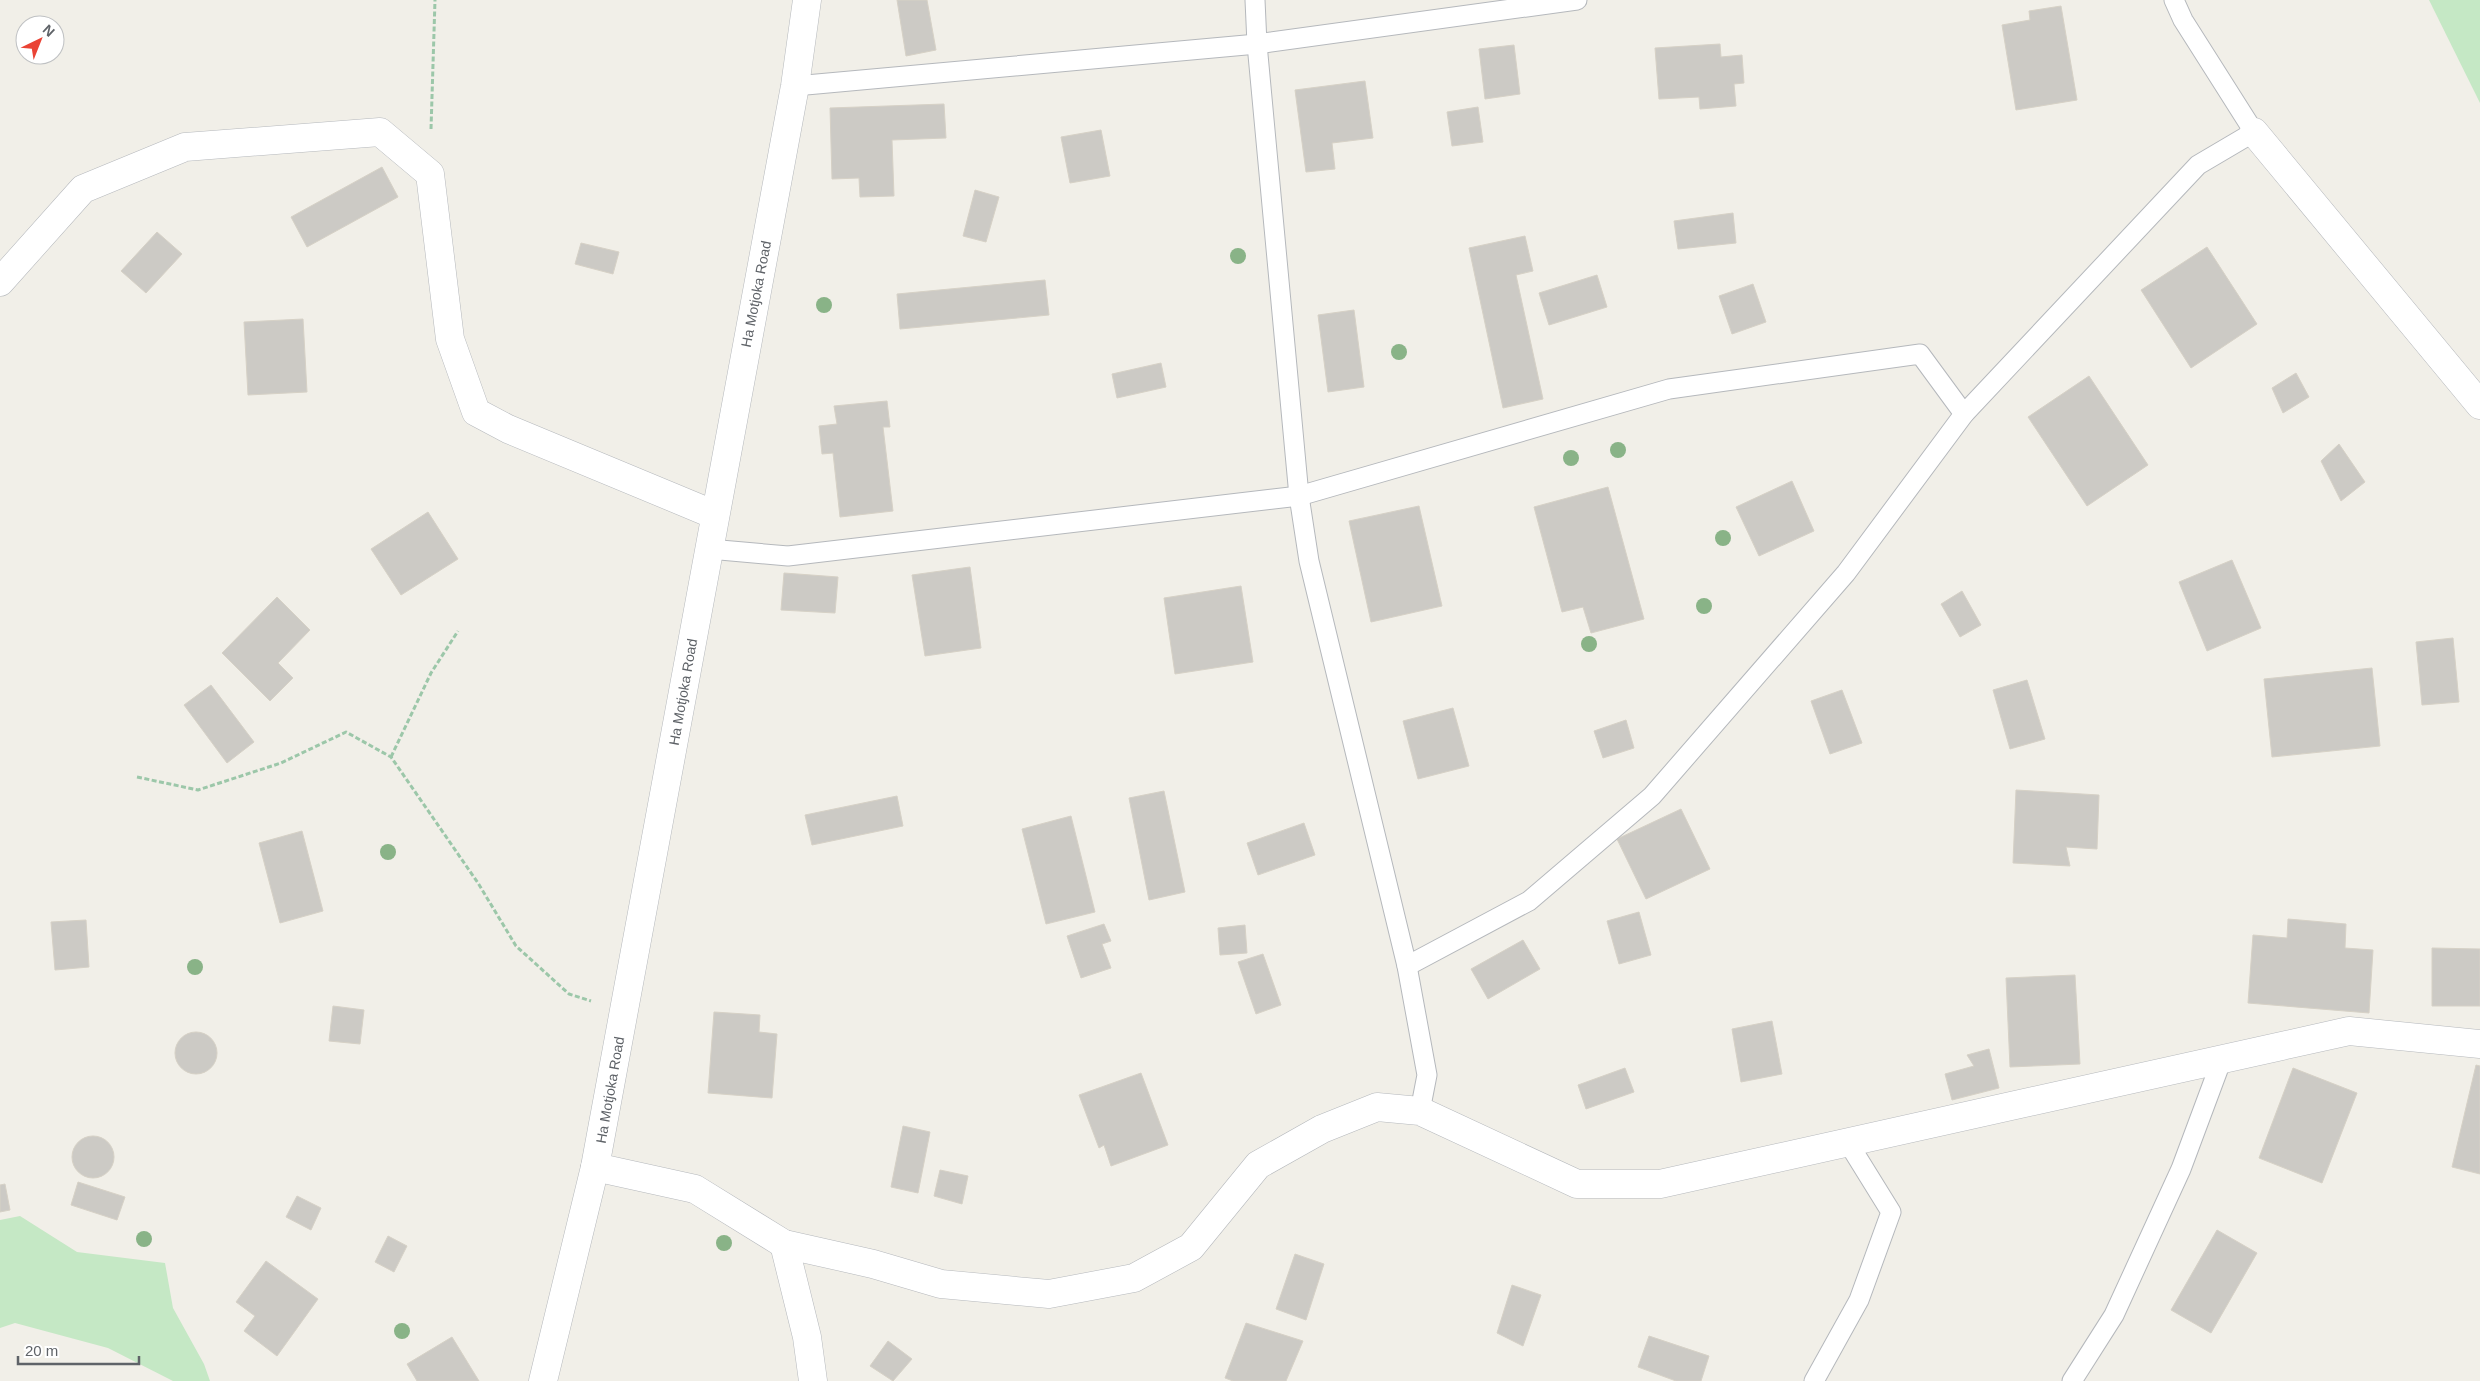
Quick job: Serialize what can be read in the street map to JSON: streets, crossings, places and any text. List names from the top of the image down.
{
  "streets": {
    "street": ["Ha Motjoka Road"]
  },
  "scale_bar": "20 m",
  "north": "top right"
}
